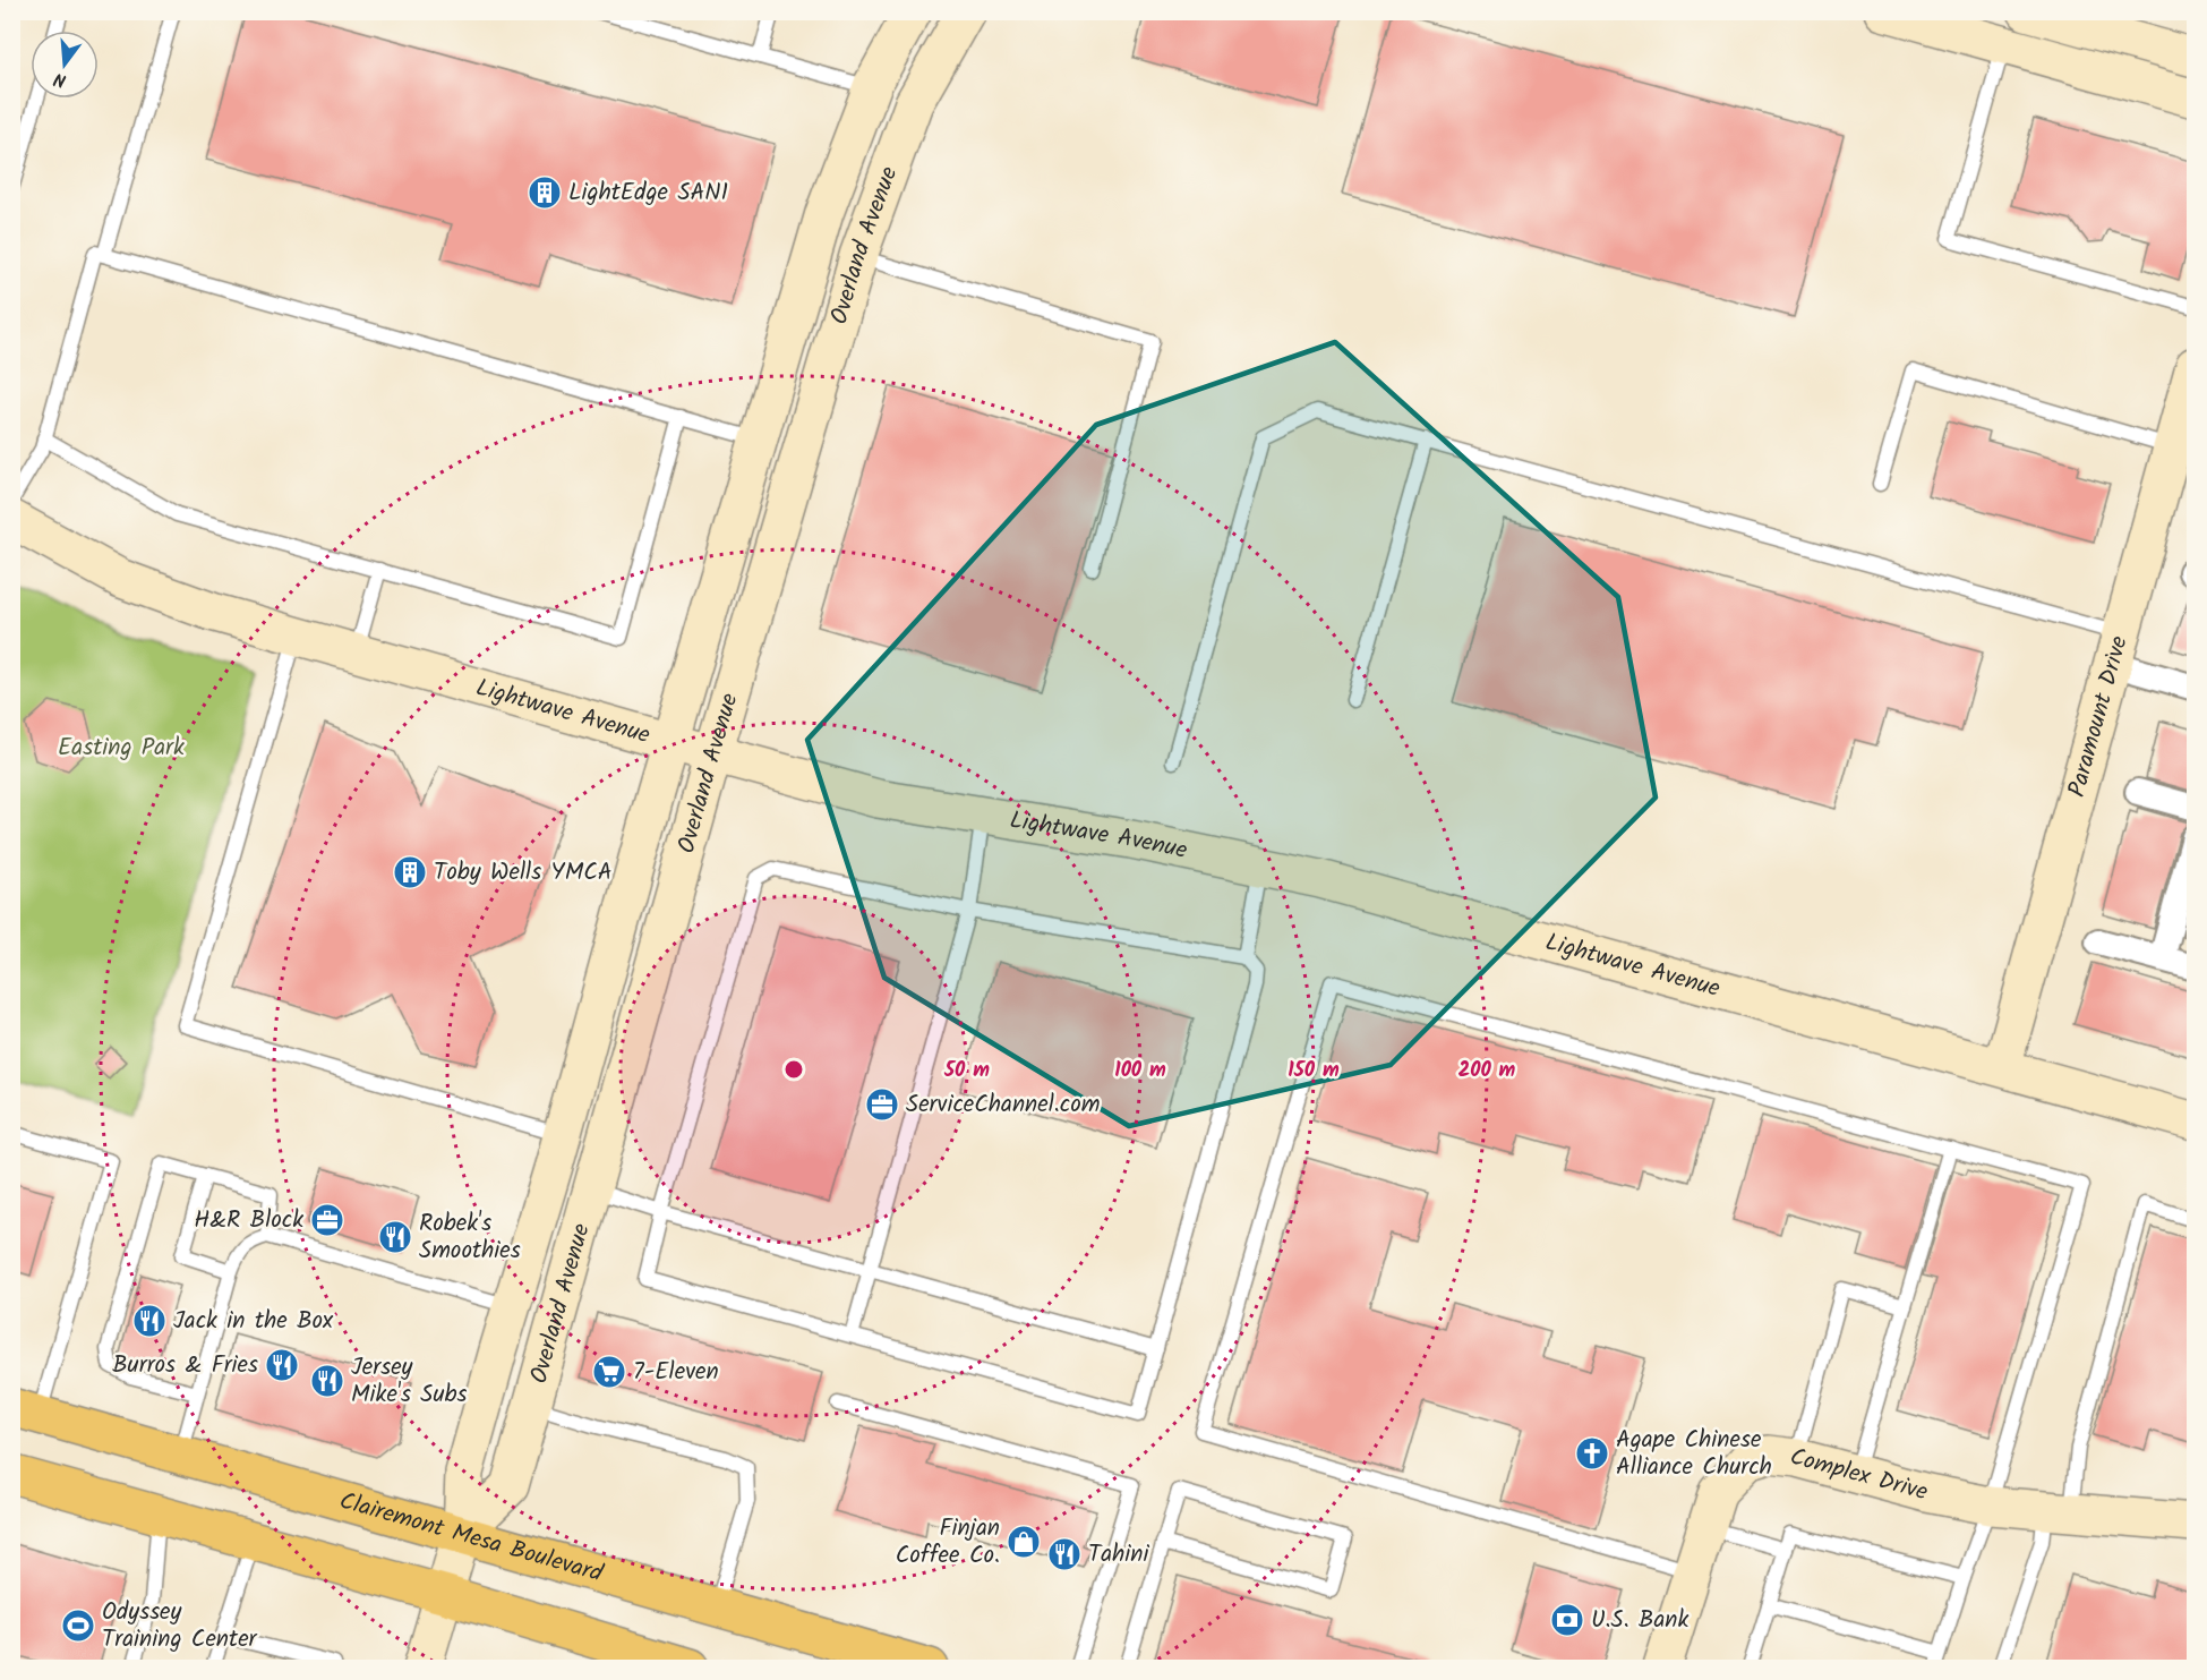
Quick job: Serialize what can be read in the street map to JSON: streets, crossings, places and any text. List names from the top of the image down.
{
  "streets": {
    "main road": ["Clairemont Mesa Boulevard"],
    "street": [
      "Overland Avenue",
      "Lightwave Avenue",
      "Paramount Drive",
      "Complex Drive"
    ]
  },
  "crossings": [
    ["Overland Avenue", "Lightwave Avenue"],
    ["Overland Avenue", "Clairemont Mesa Boulevard"],
    ["Lightwave Avenue", "Paramount Drive"]
  ],
  "parks": ["Easting Park"],
  "places": {
    "building": ["LightEdge SAN1", "Toby Wells YMCA"],
    "office": ["ServiceChannel.com", "H&R Block"],
    "restaurant": [
      "Robek's Smoothies",
      "Jack in the Box",
      "Burros & Fries",
      "Jersey Mike's Subs",
      "Tahini"
    ],
    "supermarket": ["7-Eleven"],
    "church": ["Agape Chinese Alliance Church"],
    "shop": ["Finjan Coffee Co."],
    "bank": ["U.S. Bank"],
    "sports": ["Odyssey Training Center"]
  },
  "north": "bottom",
  "rings": [
    "50 m",
    "100 m",
    "150 m",
    "200 m"
  ]
}
